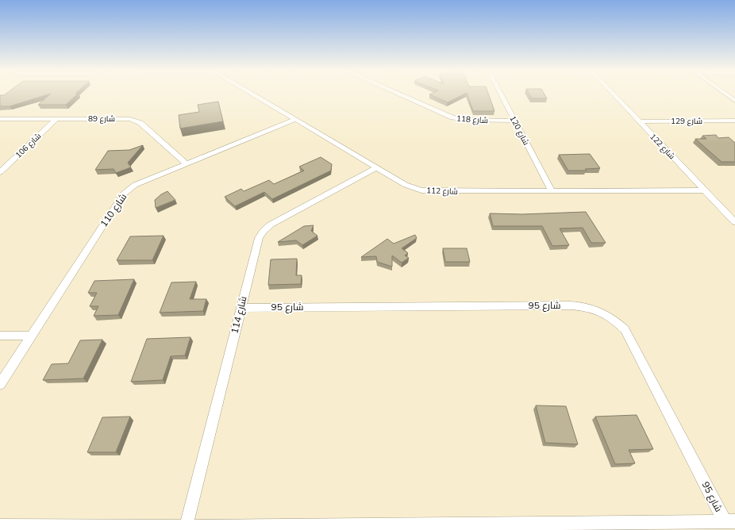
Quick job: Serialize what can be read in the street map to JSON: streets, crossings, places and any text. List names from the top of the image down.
{
  "streets": {
    "street": [
      "شارع 89",
      "شارع 118",
      "شارع 129",
      "شارع 120",
      "شارع 106",
      "شارع 122",
      "شارع 112",
      "شارع 110",
      "شارع 95",
      "شارع 114"
    ]
  },
  "crossings": [
    ["شارع 89", "شارع 106"],
    ["شارع 89", "شارع 110"],
    ["شارع 118", "شارع 120"],
    ["شارع 129", "شارع 122"],
    ["شارع 120", "شارع 112"],
    ["شارع 122", "شارع 112"],
    ["شارع 112", "شارع 110"],
    ["شارع 112", "شارع 114"],
    ["شارع 95", "شارع 114"]
  ]
}
